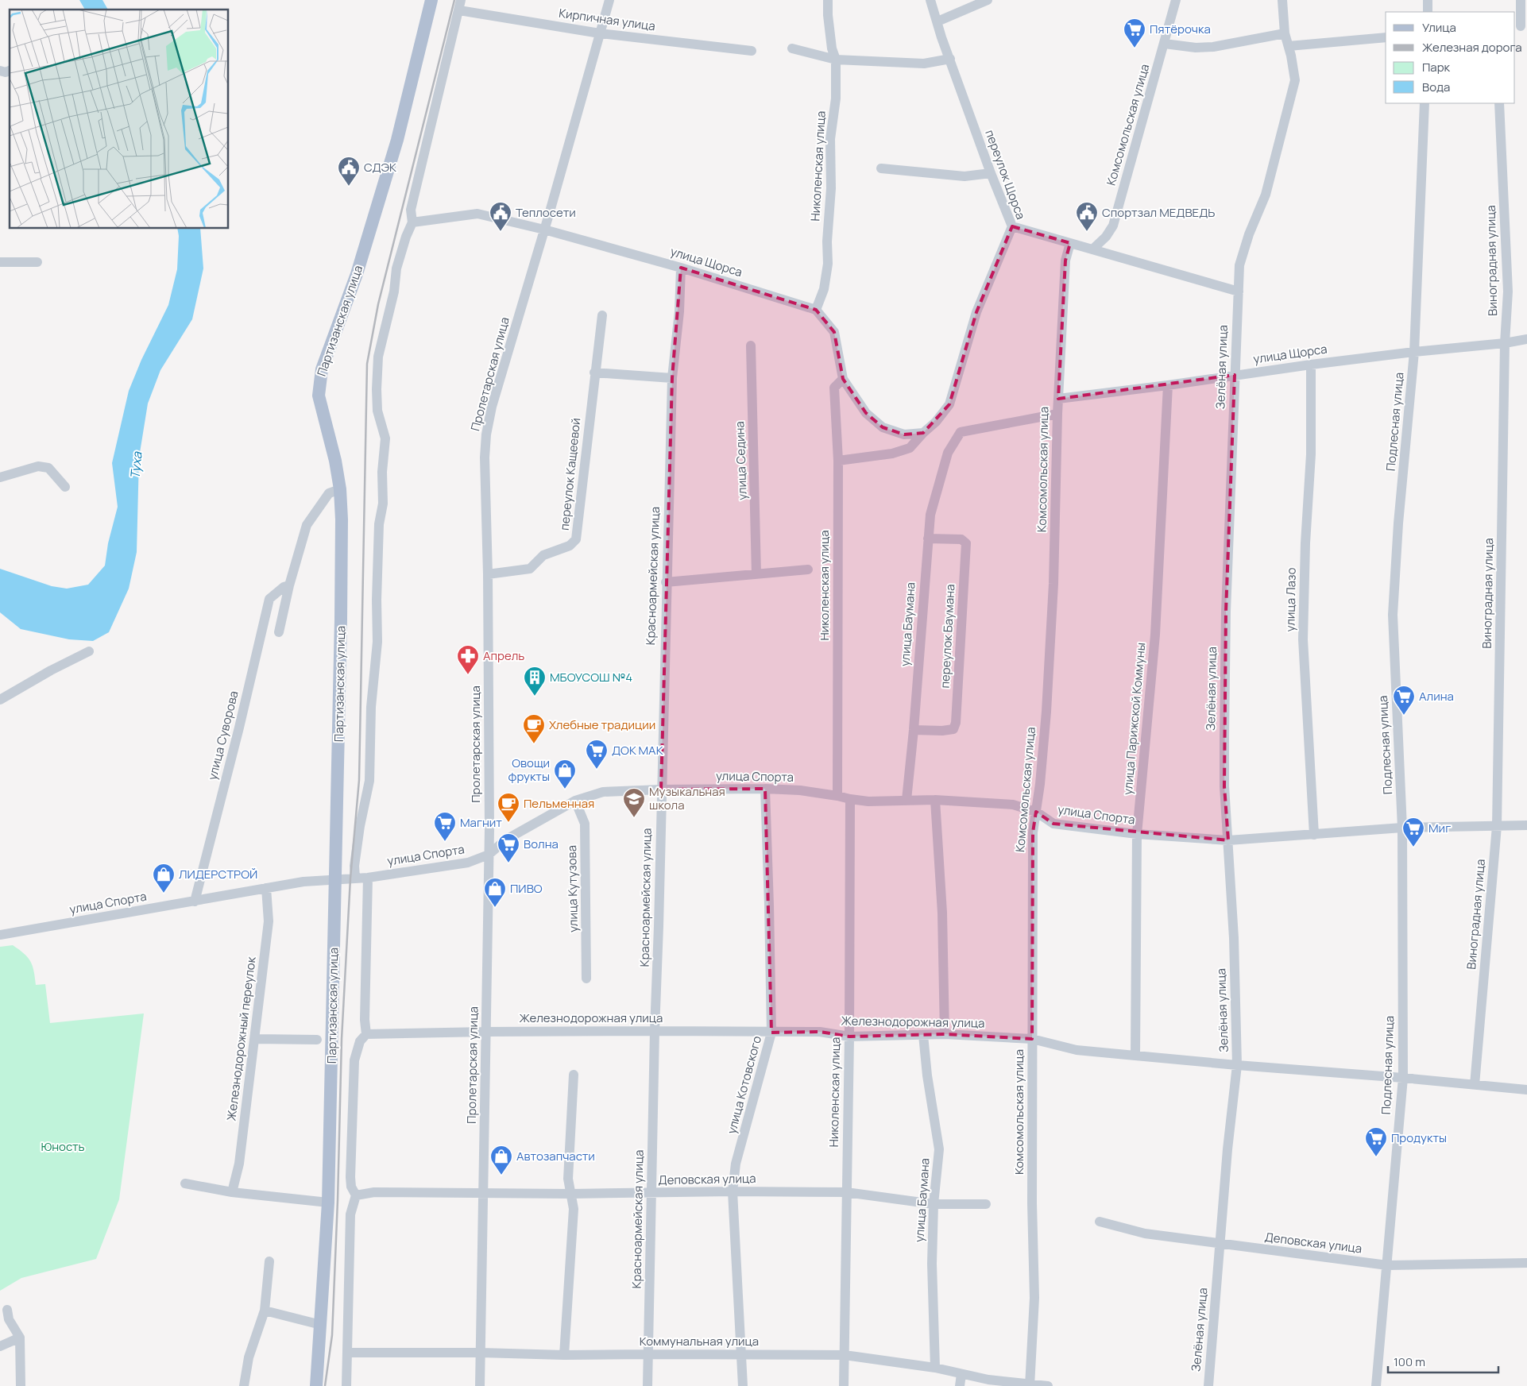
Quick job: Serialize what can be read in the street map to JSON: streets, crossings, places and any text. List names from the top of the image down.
{
  "streets": {
    "main road": ["Партизанская улица"],
    "street": [
      "Кирпичная улица",
      "Комсомольская улица",
      "Николенская улица",
      "переулок Щорса",
      "Виноградная улица",
      "улица Щорса",
      "Зелёная улица",
      "Пролетарская улица",
      "Подлесная улица",
      "улица Седина",
      "переулок Кащеевой",
      "Красноармейская улица",
      "улица Лазо",
      "улица Баумана",
      "переулок Баумана",
      "улица Парижской Коммуны",
      "улица Суворова",
      "улица Спорта",
      "улица Кутузова",
      "Железнодорожная улица",
      "Железнодорожный переулок",
      "улица Котовского",
      "Деповская улица",
      "Коммунальная улица"
    ]
  },
  "crossings": [
    ["Кирпичная улица", "Пролетарская улица"],
    ["Комсомольская улица", "улица Щорса"],
    ["Комсомольская улица", "улица Баумана"],
    ["Комсомольская улица", "улица Спорта"],
    ["Комсомольская улица", "Железнодорожная улица"],
    ["Комсомольская улица", "Коммунальная улица"],
    ["Николенская улица", "улица Щорса"],
    ["Николенская улица", "улица Спорта"],
    ["Николенская улица", "Железнодорожная улица"],
    ["Николенская улица", "Деповская улица"],
    ["Николенская улица", "Коммунальная улица"],
    ["Виноградная улица", "улица Щорса"],
    ["Виноградная улица", "улица Спорта"],
    ["Виноградная улица", "Железнодорожная улица"],
    ["улица Щорса", "Зелёная улица"],
    ["улица Щорса", "Пролетарская улица"],
    ["улица Щорса", "Подлесная улица"],
    ["улица Щорса", "Красноармейская улица"],
    ["улица Щорса", "улица Лазо"],
    ["улица Щорса", "улица Парижской Коммуны"],
    ["Партизанская улица", "улица Спорта"],
    ["Партизанская улица", "Железнодорожная улица"],
    ["Партизанская улица", "Деповская улица"],
    ["Зелёная улица", "улица Спорта"],
    ["Зелёная улица", "Железнодорожная улица"],
    ["Зелёная улица", "Деповская улица"],
    ["Пролетарская улица", "переулок Кащеевой"],
    ["Пролетарская улица", "улица Спорта"],
    ["Пролетарская улица", "Железнодорожная улица"],
    ["Пролетарская улица", "Деповская улица"],
    ["Пролетарская улица", "Коммунальная улица"],
    ["Подлесная улица", "улица Спорта"],
    ["Подлесная улица", "Железнодорожная улица"],
    ["Подлесная улица", "Деповская улица"],
    ["Красноармейская улица", "улица Спорта"],
    ["Красноармейская улица", "Железнодорожная улица"],
    ["Красноармейская улица", "Деповская улица"],
    ["Красноармейская улица", "Коммунальная улица"],
    ["улица Лазо", "улица Спорта"],
    ["улица Баумана", "переулок Баумана"],
    ["улица Баумана", "улица Спорта"],
    ["улица Баумана", "Железнодорожная улица"],
    ["улица Баумана", "Деповская улица"],
    ["улица Баумана", "Коммунальная улица"],
    ["улица Парижской Коммуны", "улица Спорта"],
    ["улица Парижской Коммуны", "Железнодорожная улица"],
    ["улица Суворова", "улица Спорта"],
    ["улица Спорта", "улица Кутузова"],
    ["улица Спорта", "Железнодорожный переулок"],
    ["улица Спорта", "улица Котовского"],
    ["Железнодорожная улица", "улица Котовского"],
    ["улица Котовского", "Деповская улица"],
    ["улица Котовского", "Коммунальная улица"]
  ],
  "water": ["Туха"],
  "parks": ["Юность"],
  "places": {
    "supermarket": [
      "Пятёрочка",
      "Алина",
      "ДОК МАК",
      "Магнит",
      "Миг",
      "Волна",
      "Продукты"
    ],
    "public building": ["СДЭК", "Теплосети", "Спортзал МЕДВЕДЬ"],
    "pharmacy": ["Апрель"],
    "building": ["МБОУСОШ №4"],
    "cafe": ["Хлебные традиции", "Пельменная"],
    "shop": [
      "Овощи фрукты",
      "ЛИДЕРСТРОЙ",
      "ПИВО",
      "Автозапчасти"
    ],
    "school or university": ["Музыкальная школа"]
  },
  "legend": [
    "Улица",
    "Железная дорога",
    "Парк",
    "Вода"
  ],
  "scale_bar": "100 m"
}
